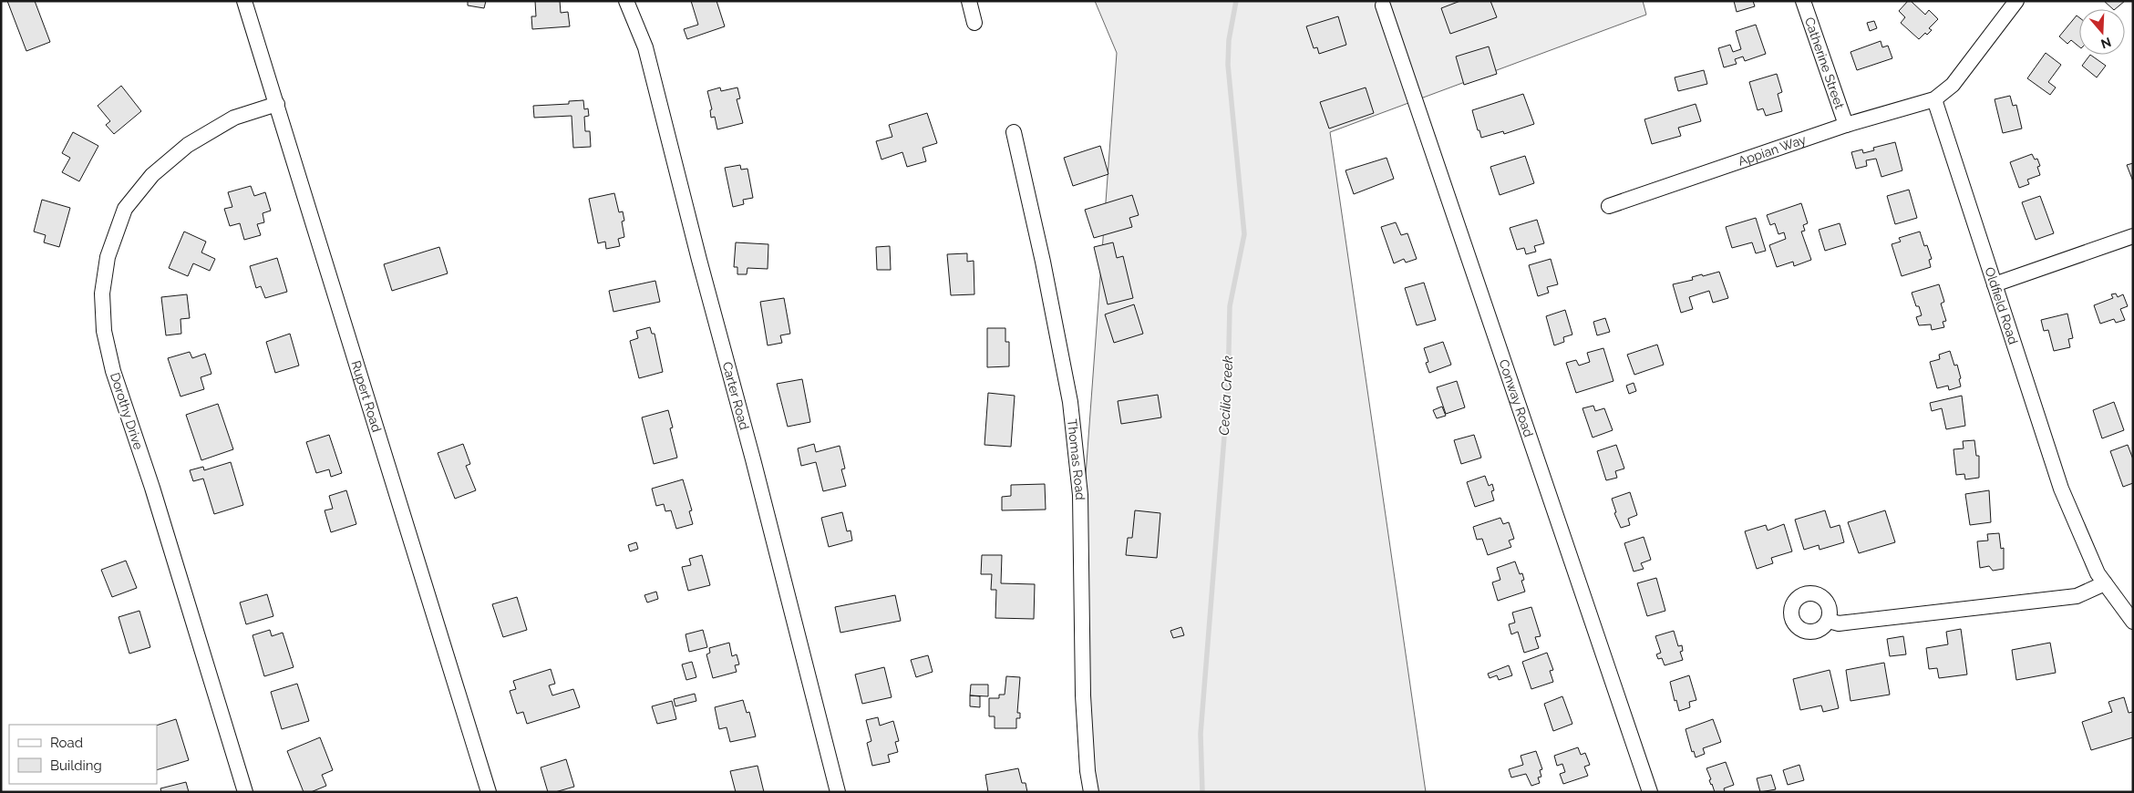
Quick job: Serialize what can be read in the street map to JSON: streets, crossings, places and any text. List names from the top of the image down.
{
  "streets": {
    "street": [
      "Catherine Street",
      "Appian Way",
      "Oldfield Road",
      "Carter Road",
      "Rupert Road",
      "Conway Road",
      "Dorothy Drive",
      "Thomas Road"
    ]
  },
  "crossings": [
    ["Catherine Street", "Appian Way"],
    ["Appian Way", "Oldfield Road"],
    ["Rupert Road", "Dorothy Drive"]
  ],
  "water": ["Cecilia Creek"],
  "legend": ["Road", "Building"],
  "north": "bottom"
}
